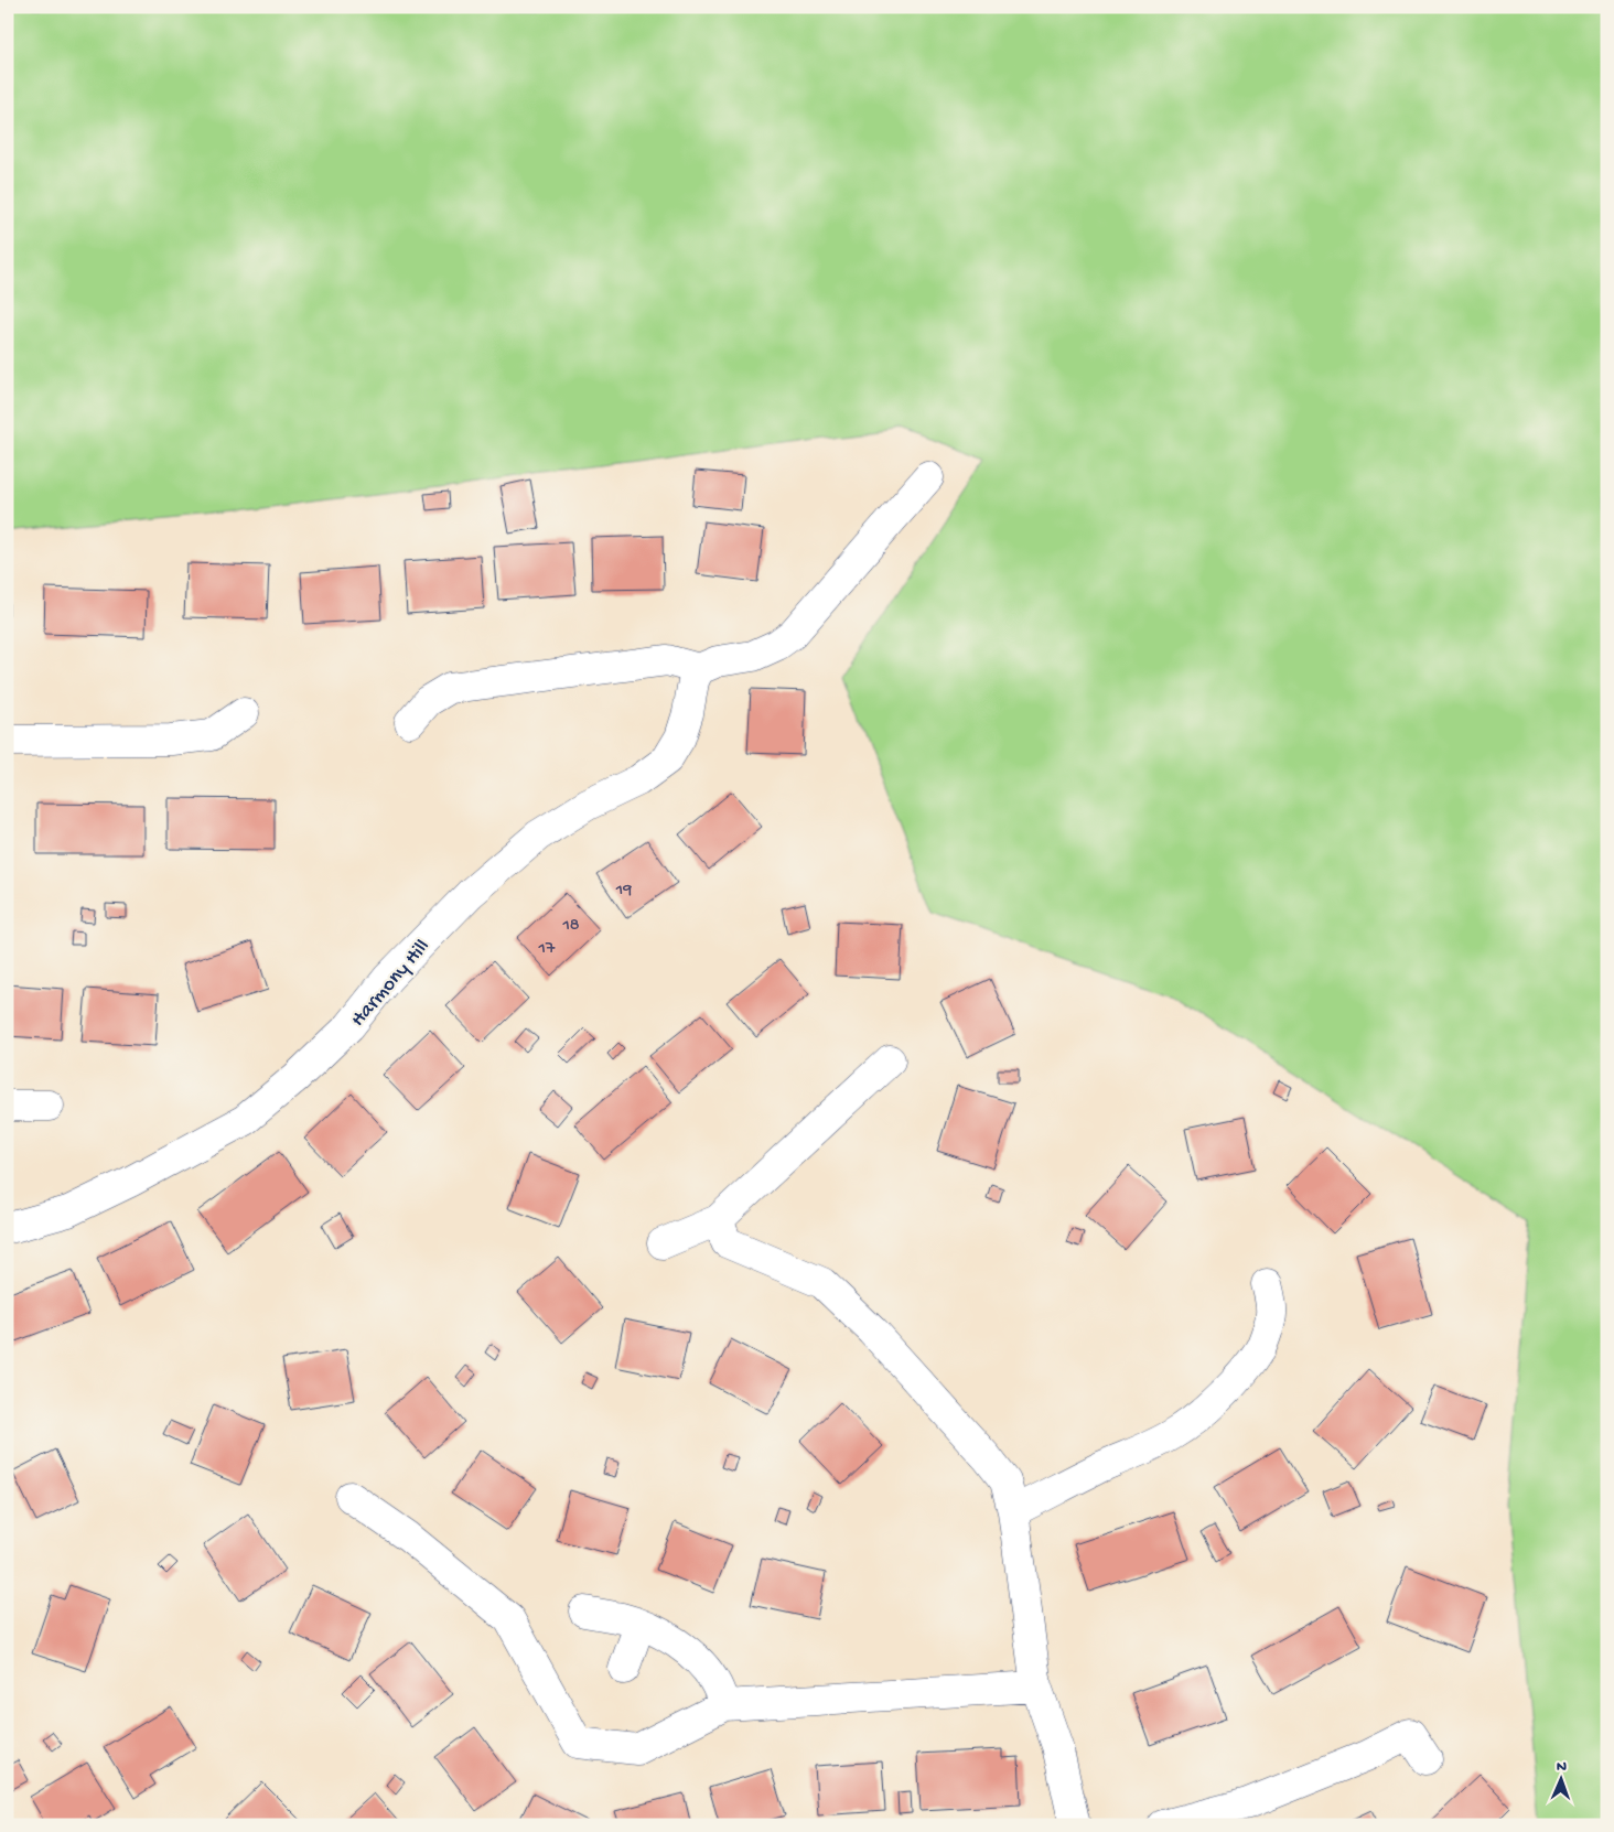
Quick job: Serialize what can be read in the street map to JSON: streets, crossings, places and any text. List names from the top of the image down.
{
  "streets": {
    "street": ["Harmony Hill"]
  },
  "house_numbers": ["19", "18", "17"],
  "north": "top"
}
